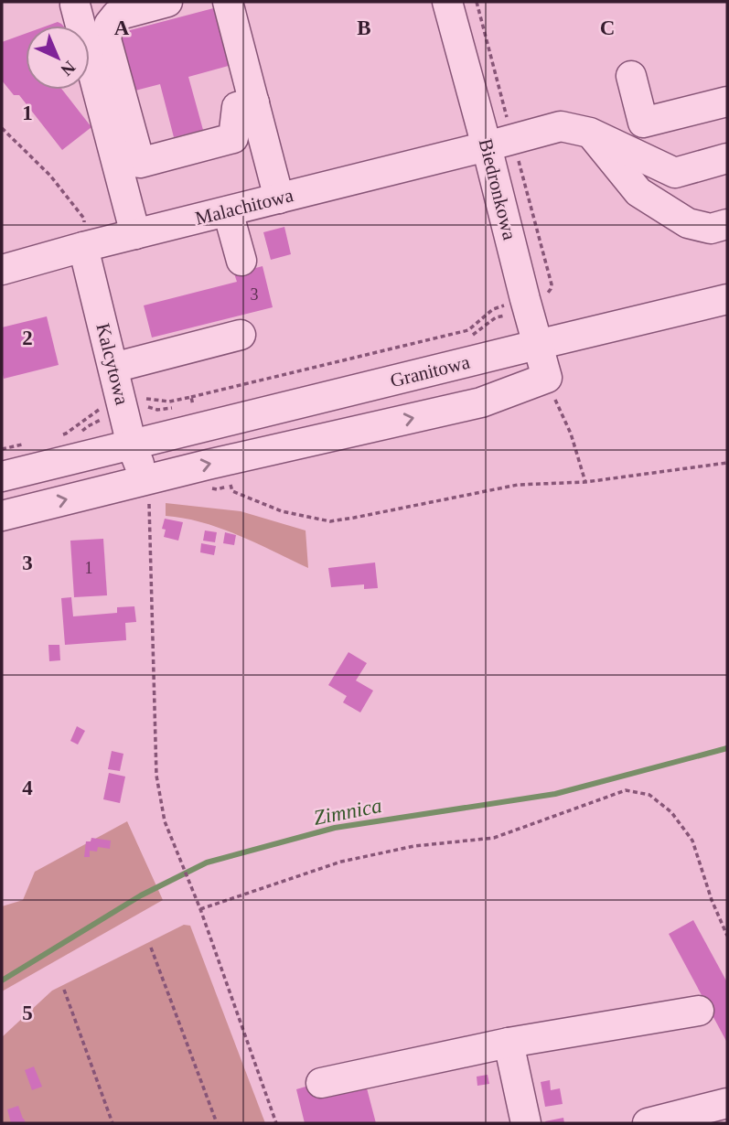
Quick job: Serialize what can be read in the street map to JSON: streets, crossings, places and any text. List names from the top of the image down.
{
  "streets": {
    "street": [
      "Biedronkowa",
      "Malachitowa",
      "Kalcytowa",
      "Granitowa"
    ]
  },
  "crossings": [
    ["Biedronkowa", "Malachitowa"],
    ["Biedronkowa", "Granitowa"],
    ["Malachitowa", "Kalcytowa"],
    ["Kalcytowa", "Granitowa"]
  ],
  "water": ["Zimnica"],
  "house_numbers": ["3", "1"],
  "north": "bottom right",
  "grid": {
    "columns": ["A", "B", "C"],
    "rows": [
      "1",
      "2",
      "3",
      "4",
      "5"
    ]
  }
}
